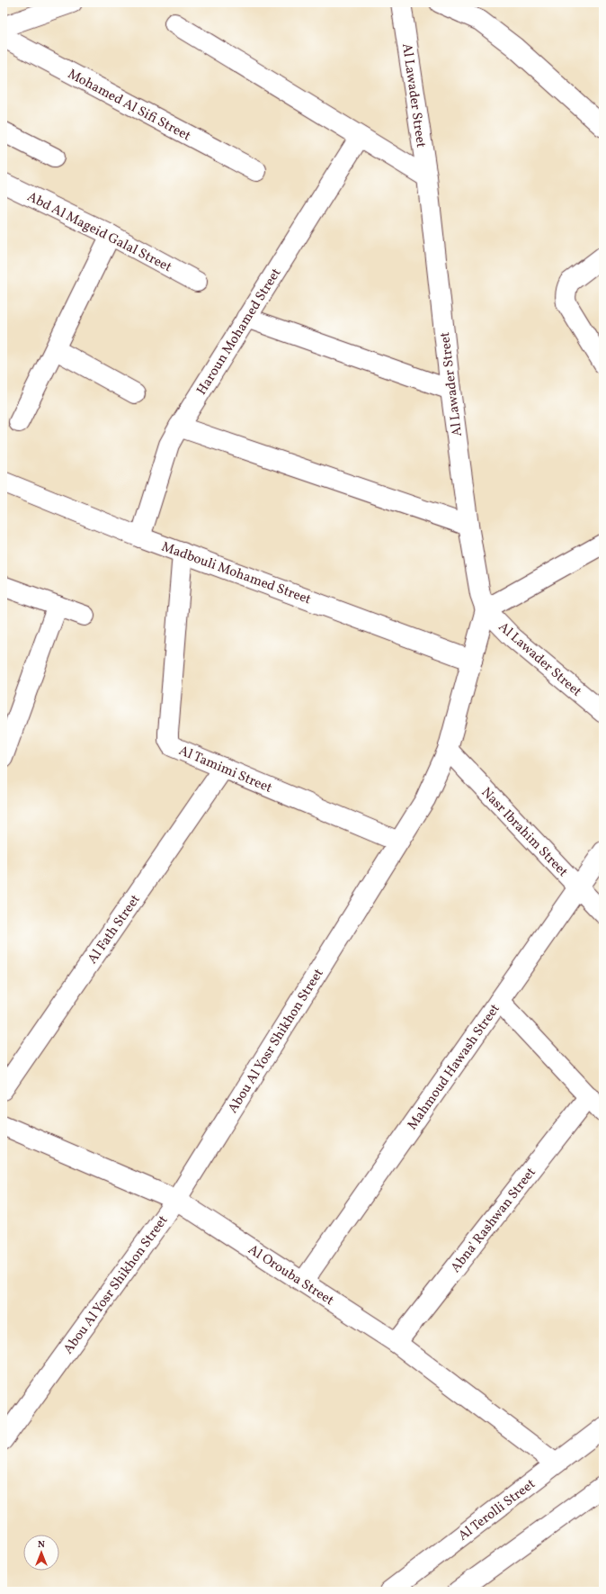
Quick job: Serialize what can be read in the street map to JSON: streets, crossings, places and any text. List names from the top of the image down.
{
  "streets": {
    "street": [
      "Al Lawader Street",
      "Mohamed Al Sifi Street",
      "Abd Al Mageid Galal Street",
      "Haroun Mohamed Street",
      "Madbouli Mohamed Street",
      "Al Tamimi Street",
      "Nasr Ibrahim Street",
      "Al Fath Street",
      "Abou Al Yosr Shikhon Street",
      "Mahmoud Hawash Street",
      "Abna' Rashwan Street",
      "Al Orouba Street",
      "Al Terolli Street"
    ]
  },
  "crossings": [
    ["Al Lawader Street", "Abou Al Yosr Shikhon Street"],
    ["Haroun Mohamed Street", "Madbouli Mohamed Street"],
    ["Madbouli Mohamed Street", "Al Tamimi Street"],
    ["Madbouli Mohamed Street", "Abou Al Yosr Shikhon Street"],
    ["Al Tamimi Street", "Al Fath Street"],
    ["Al Tamimi Street", "Abou Al Yosr Shikhon Street"],
    ["Nasr Ibrahim Street", "Abou Al Yosr Shikhon Street"],
    ["Nasr Ibrahim Street", "Mahmoud Hawash Street"],
    ["Abou Al Yosr Shikhon Street", "Al Orouba Street"],
    ["Mahmoud Hawash Street", "Al Orouba Street"],
    ["Abna' Rashwan Street", "Al Orouba Street"],
    ["Al Orouba Street", "Al Terolli Street"]
  ],
  "north": "top"
}
